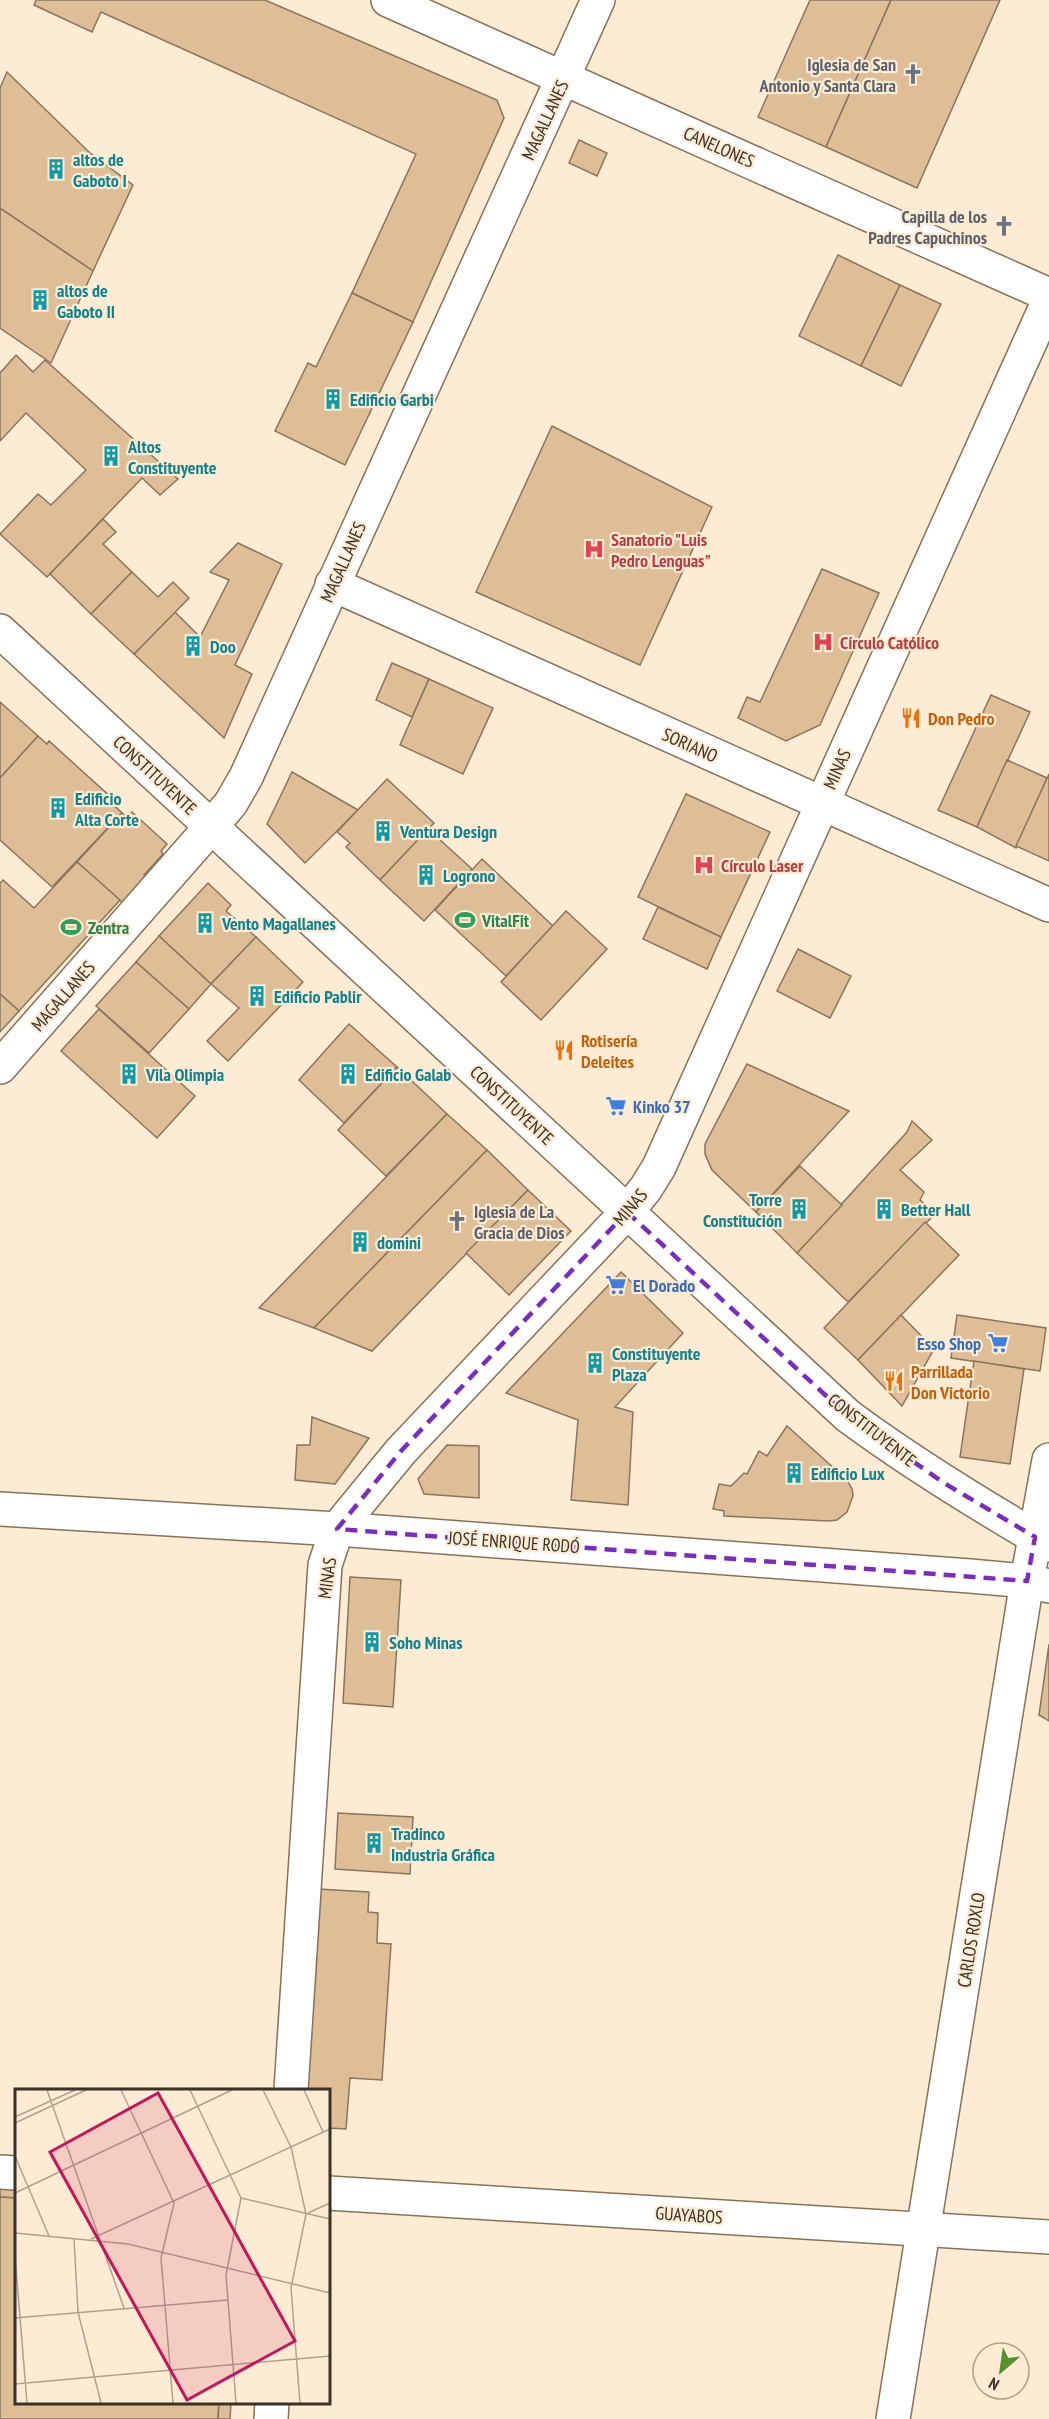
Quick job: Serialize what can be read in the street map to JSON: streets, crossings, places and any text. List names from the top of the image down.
{
  "streets": {
    "street": [
      "MAGALLANES",
      "CANELONES",
      "SORIANO",
      "MINAS",
      "CONSTITUYENTE",
      "JOSÉ ENRIQUE RODÓ",
      "CARLOS ROXLO",
      "GUAYABOS"
    ]
  },
  "crossings": [
    ["MAGALLANES", "CANELONES"],
    ["MAGALLANES", "SORIANO"],
    ["MAGALLANES", "CONSTITUYENTE"],
    ["SORIANO", "MINAS"],
    ["MINAS", "CONSTITUYENTE"],
    ["MINAS", "JOSÉ ENRIQUE RODÓ"],
    ["CONSTITUYENTE", "CARLOS ROXLO"],
    ["JOSÉ ENRIQUE RODÓ", "CARLOS ROXLO"],
    ["CARLOS ROXLO", "GUAYABOS"]
  ],
  "places": {
    "church": ["Iglesia de San Antonio y Santa Clara", "Capilla de los Padres Capuchinos", "Iglesia de La Gracia de Dios"],
    "building": [
      "altos de Gaboto I",
      "altos de Gaboto II",
      "Edificio Garbi",
      "Altos Constituyente",
      "Doo",
      "Edificio Alta Corte",
      "Ventura Design",
      "Logrono",
      "Vento Magallanes",
      "Edificio Pablir",
      "Vila Olimpia",
      "Edificio Galab",
      "Torre Constitución",
      "Better Hall",
      "domini",
      "Constituyente Plaza",
      "Edificio Lux",
      "Soho Minas",
      "Tradinco Industria Gráfica"
    ],
    "hospital": ["Sanatorio \"Luis Pedro Lenguas\"", "Círculo Católico", "Círculo Laser"],
    "restaurant": ["Don Pedro", "Rotisería Deleites", "Parrillada Don Victorio"],
    "sports": ["VitalFit", "Zentra"],
    "supermarket": ["Kinko 37", "El Dorado", "Esso Shop"]
  },
  "north": "bottom left"
}
